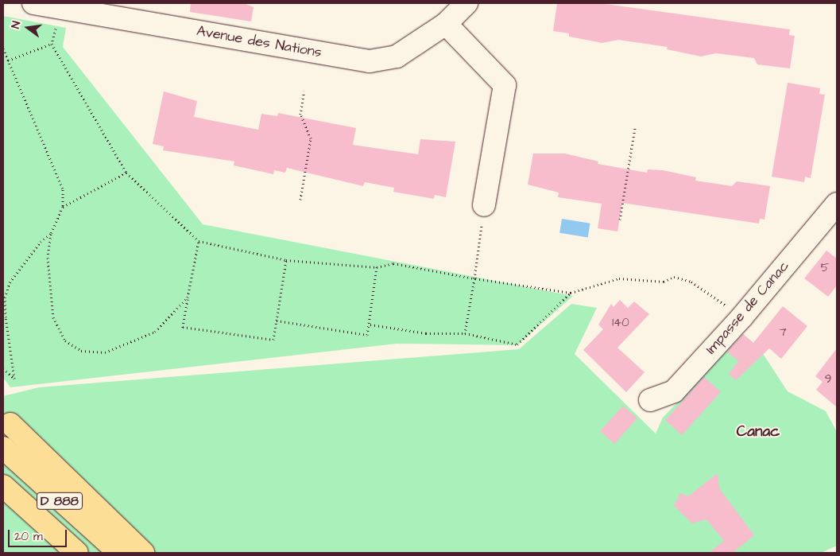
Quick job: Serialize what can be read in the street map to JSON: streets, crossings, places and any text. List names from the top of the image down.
{
  "streets": {
    "highway": ["D 888"],
    "street": ["Avenue des Nations", "Impasse de Canac"]
  },
  "districts": ["Canac"],
  "house_numbers": [
    "5",
    "140",
    "7",
    "9"
  ],
  "scale_bar": "20 m",
  "north": "left"
}
